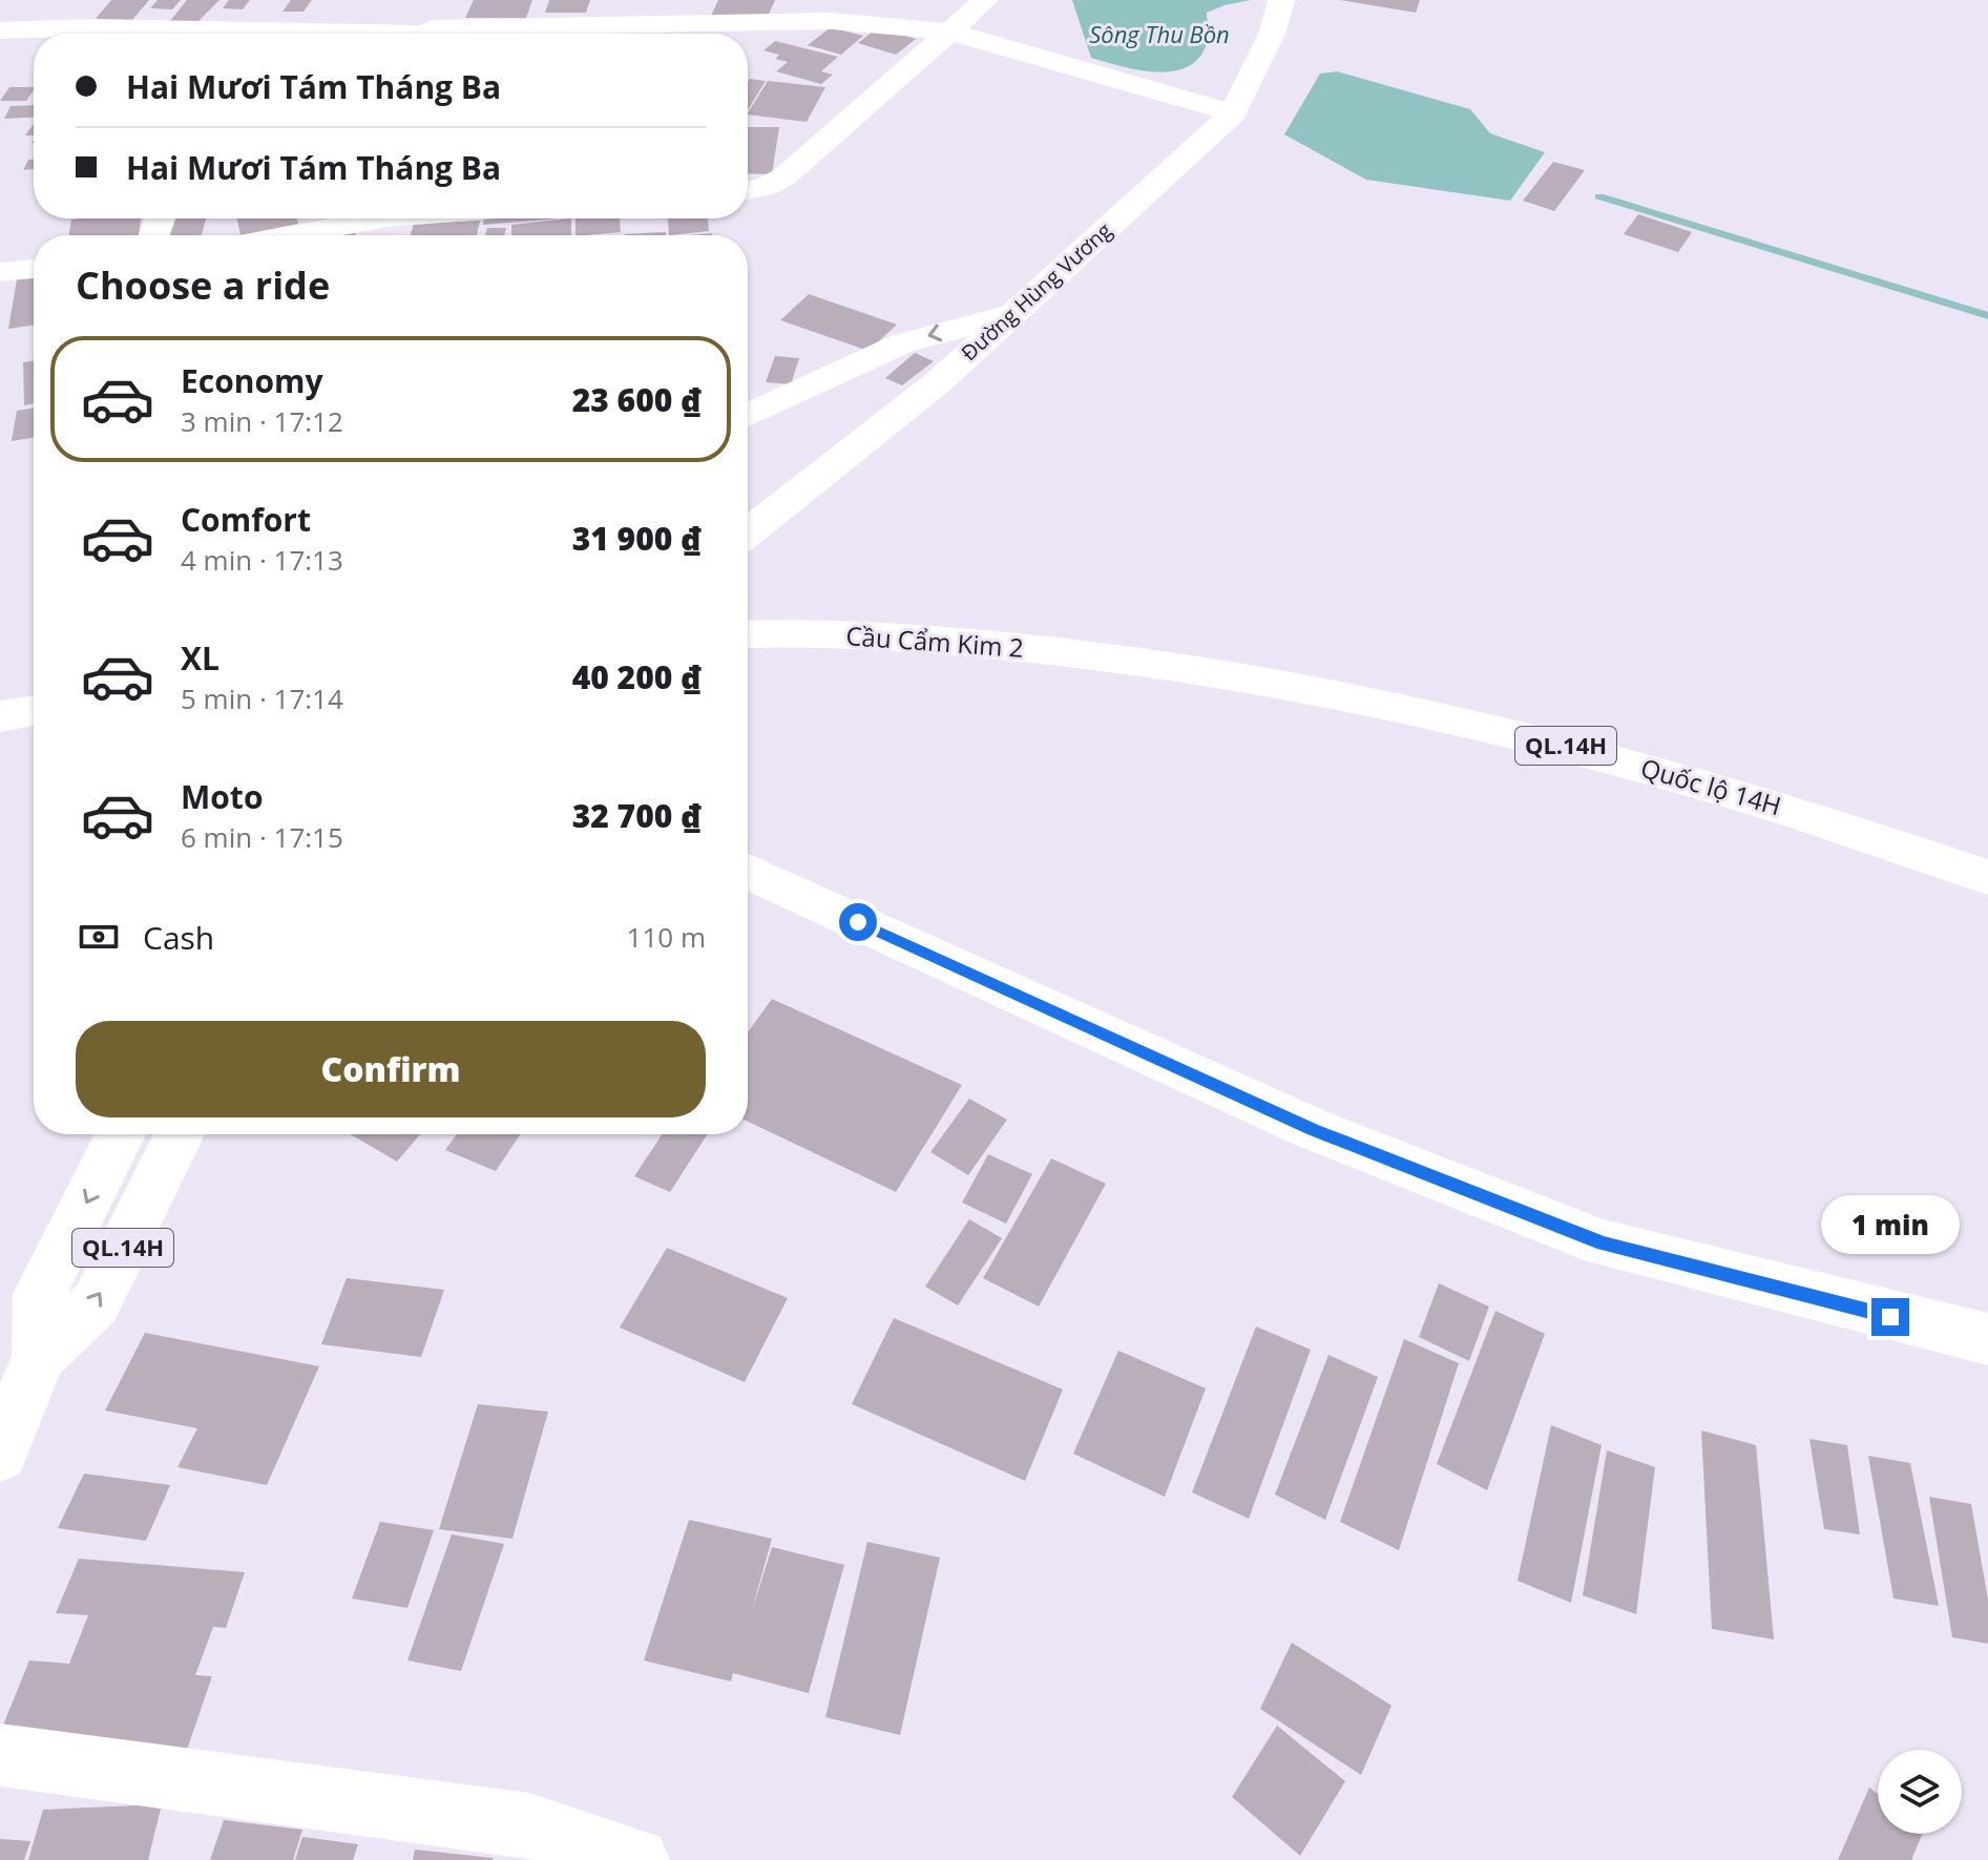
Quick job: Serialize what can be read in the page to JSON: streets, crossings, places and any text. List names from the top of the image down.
{
  "streets": {
    "main road": [
      "Đường Hùng Vương",
      "Cầu Cẩm Kim 2",
      "QL.14H",
      "Quốc lộ 14H"
    ]
  },
  "crossings": [
    ["Cầu Cẩm Kim 2", "Quốc lộ 14H"]
  ],
  "water": ["Sông Thu Bồn"],
  "page": {
    "banner": ["Hai Mươi Tám Tháng Ba", "Hai Mươi Tám Tháng Ba"],
    "heading": "Choose a ride",
    "list": [
      {
        "name": "Economy",
        "note": "3 min · 17:12",
        "value": "23 600 ₫"
      },
      {
        "name": "Comfort",
        "note": "4 min · 17:13",
        "value": "31 900 ₫"
      },
      {
        "name": "XL",
        "note": "5 min · 17:14",
        "value": "40 200 ₫"
      },
      {
        "name": "Moto",
        "note": "6 min · 17:15",
        "value": "32 700 ₫"
      }
    ],
    "pay": ["Cash", "110 m"],
    "buttons": "Confirm",
    "bubble": "1 min"
  }
}
